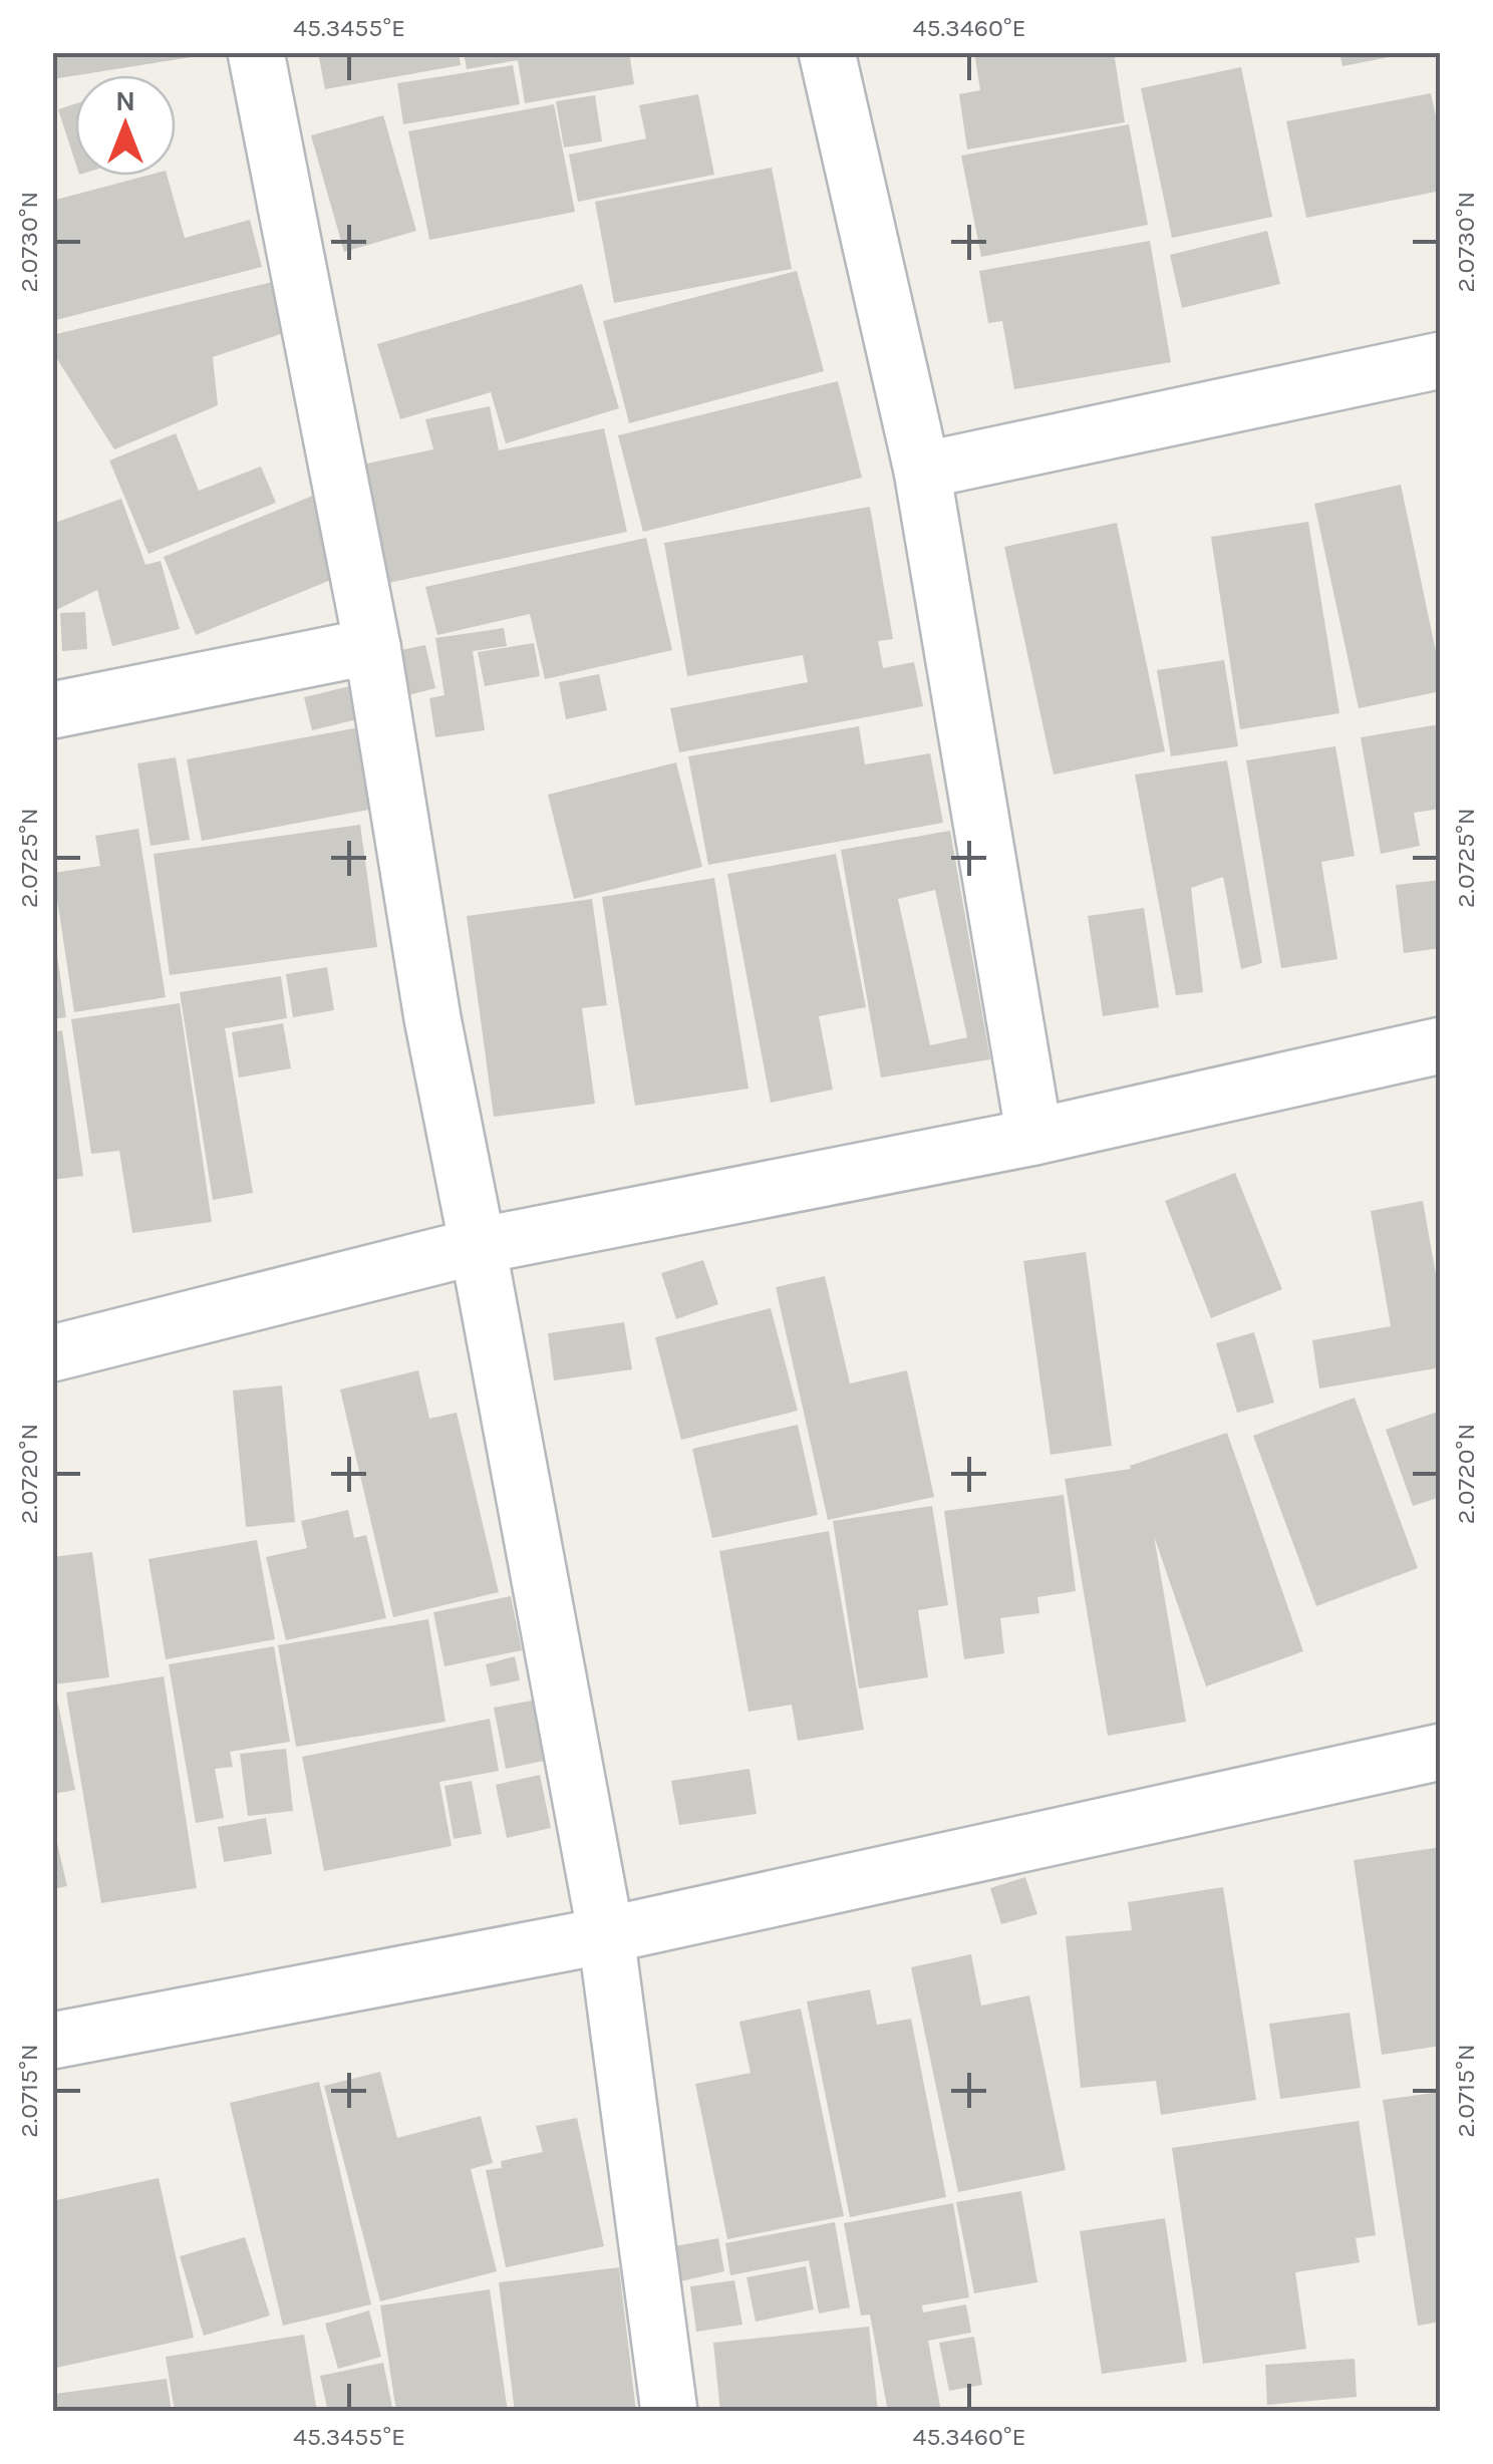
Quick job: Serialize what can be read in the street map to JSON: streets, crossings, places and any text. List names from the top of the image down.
{
  "north": "top",
  "coordinates": [
    "45.3455°E",
    "45.3460°E",
    "2.0730°N",
    "2.0725°N",
    "2.0720°N",
    "2.0715°N"
  ]
}
